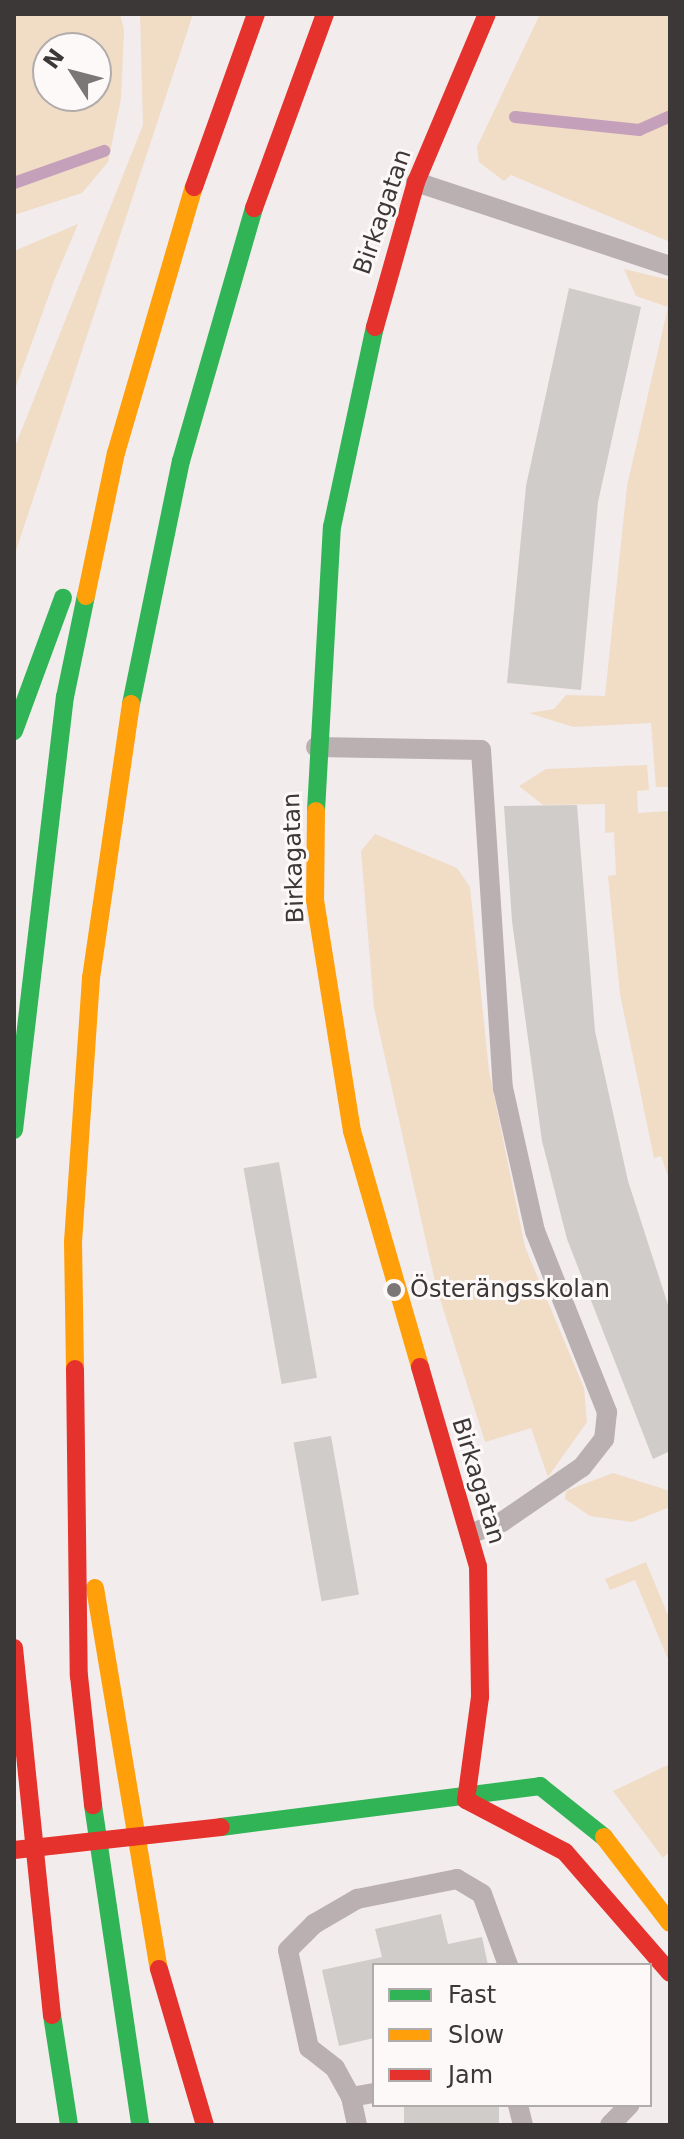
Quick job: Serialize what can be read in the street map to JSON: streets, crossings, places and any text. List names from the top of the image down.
{
  "streets": {
    "main road": ["Birkagatan"]
  },
  "places": ["Österängsskolan"],
  "legend": ["Fast", "Slow", "Jam"],
  "north": "top left"
}
